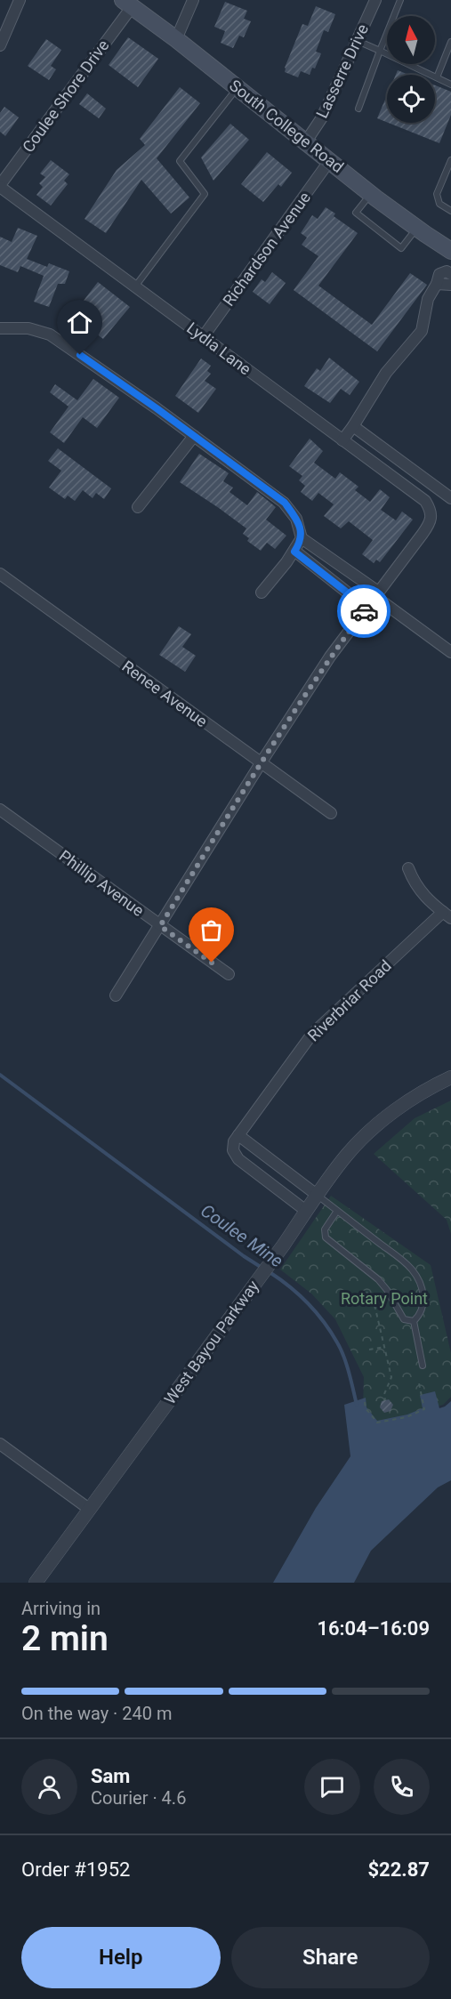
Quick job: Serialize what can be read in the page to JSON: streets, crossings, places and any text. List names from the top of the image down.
{
  "streets": {
    "main road": ["South College Road"],
    "street": [
      "Lasserre Drive",
      "Coulee Shore Drive",
      "Richardson Avenue",
      "Lydia Lane",
      "Renee Avenue",
      "Phillip Avenue",
      "Riverbriar Road",
      "West Bayou Parkway"
    ]
  },
  "crossings": [
    ["Lasserre Drive", "South College Road"],
    ["Coulee Shore Drive", "South College Road"],
    ["Coulee Shore Drive", "Lydia Lane"],
    ["South College Road", "Richardson Avenue"],
    ["Richardson Avenue", "Lydia Lane"],
    ["Riverbriar Road", "West Bayou Parkway"]
  ],
  "water": ["Coulee Mine"],
  "parks": ["Rotary Point"],
  "north": "top",
  "page": {
    "heading": ["2 min", "Arriving in", "16:04–16:09"],
    "panel": [
      "Sam",
      "Courier · 4.6",
      "Order #1952",
      "$22.87"
    ],
    "bar": "On the way · 240 m",
    "buttons": ["Help", "Share"]
  }
}
